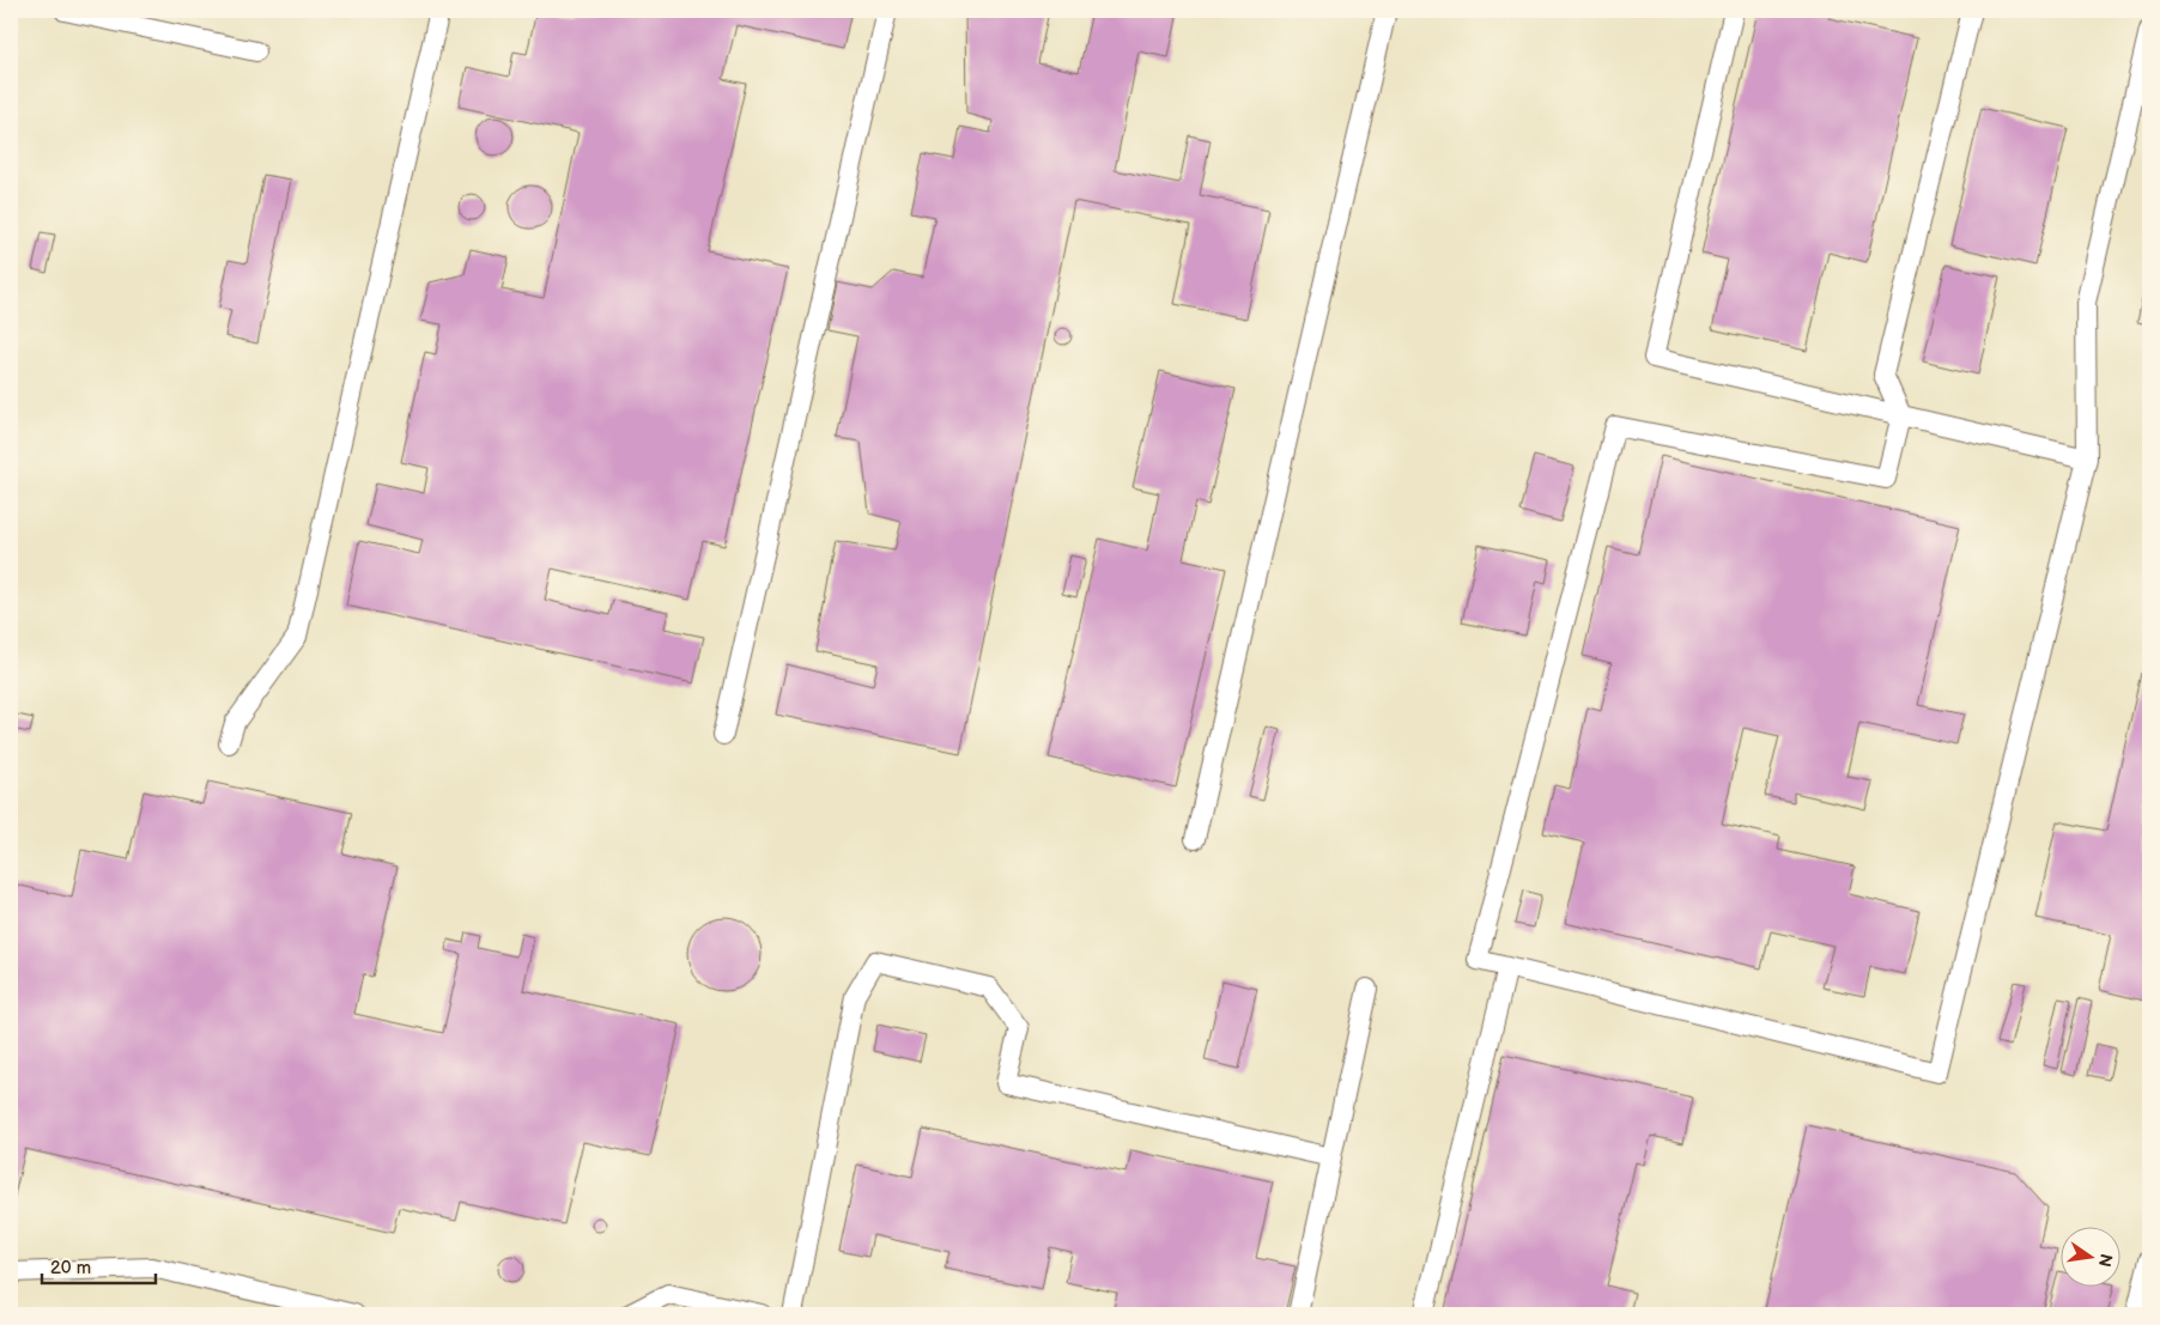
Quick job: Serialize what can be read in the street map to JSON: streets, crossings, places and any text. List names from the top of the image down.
{
  "scale_bar": "20 m",
  "north": "right"
}
